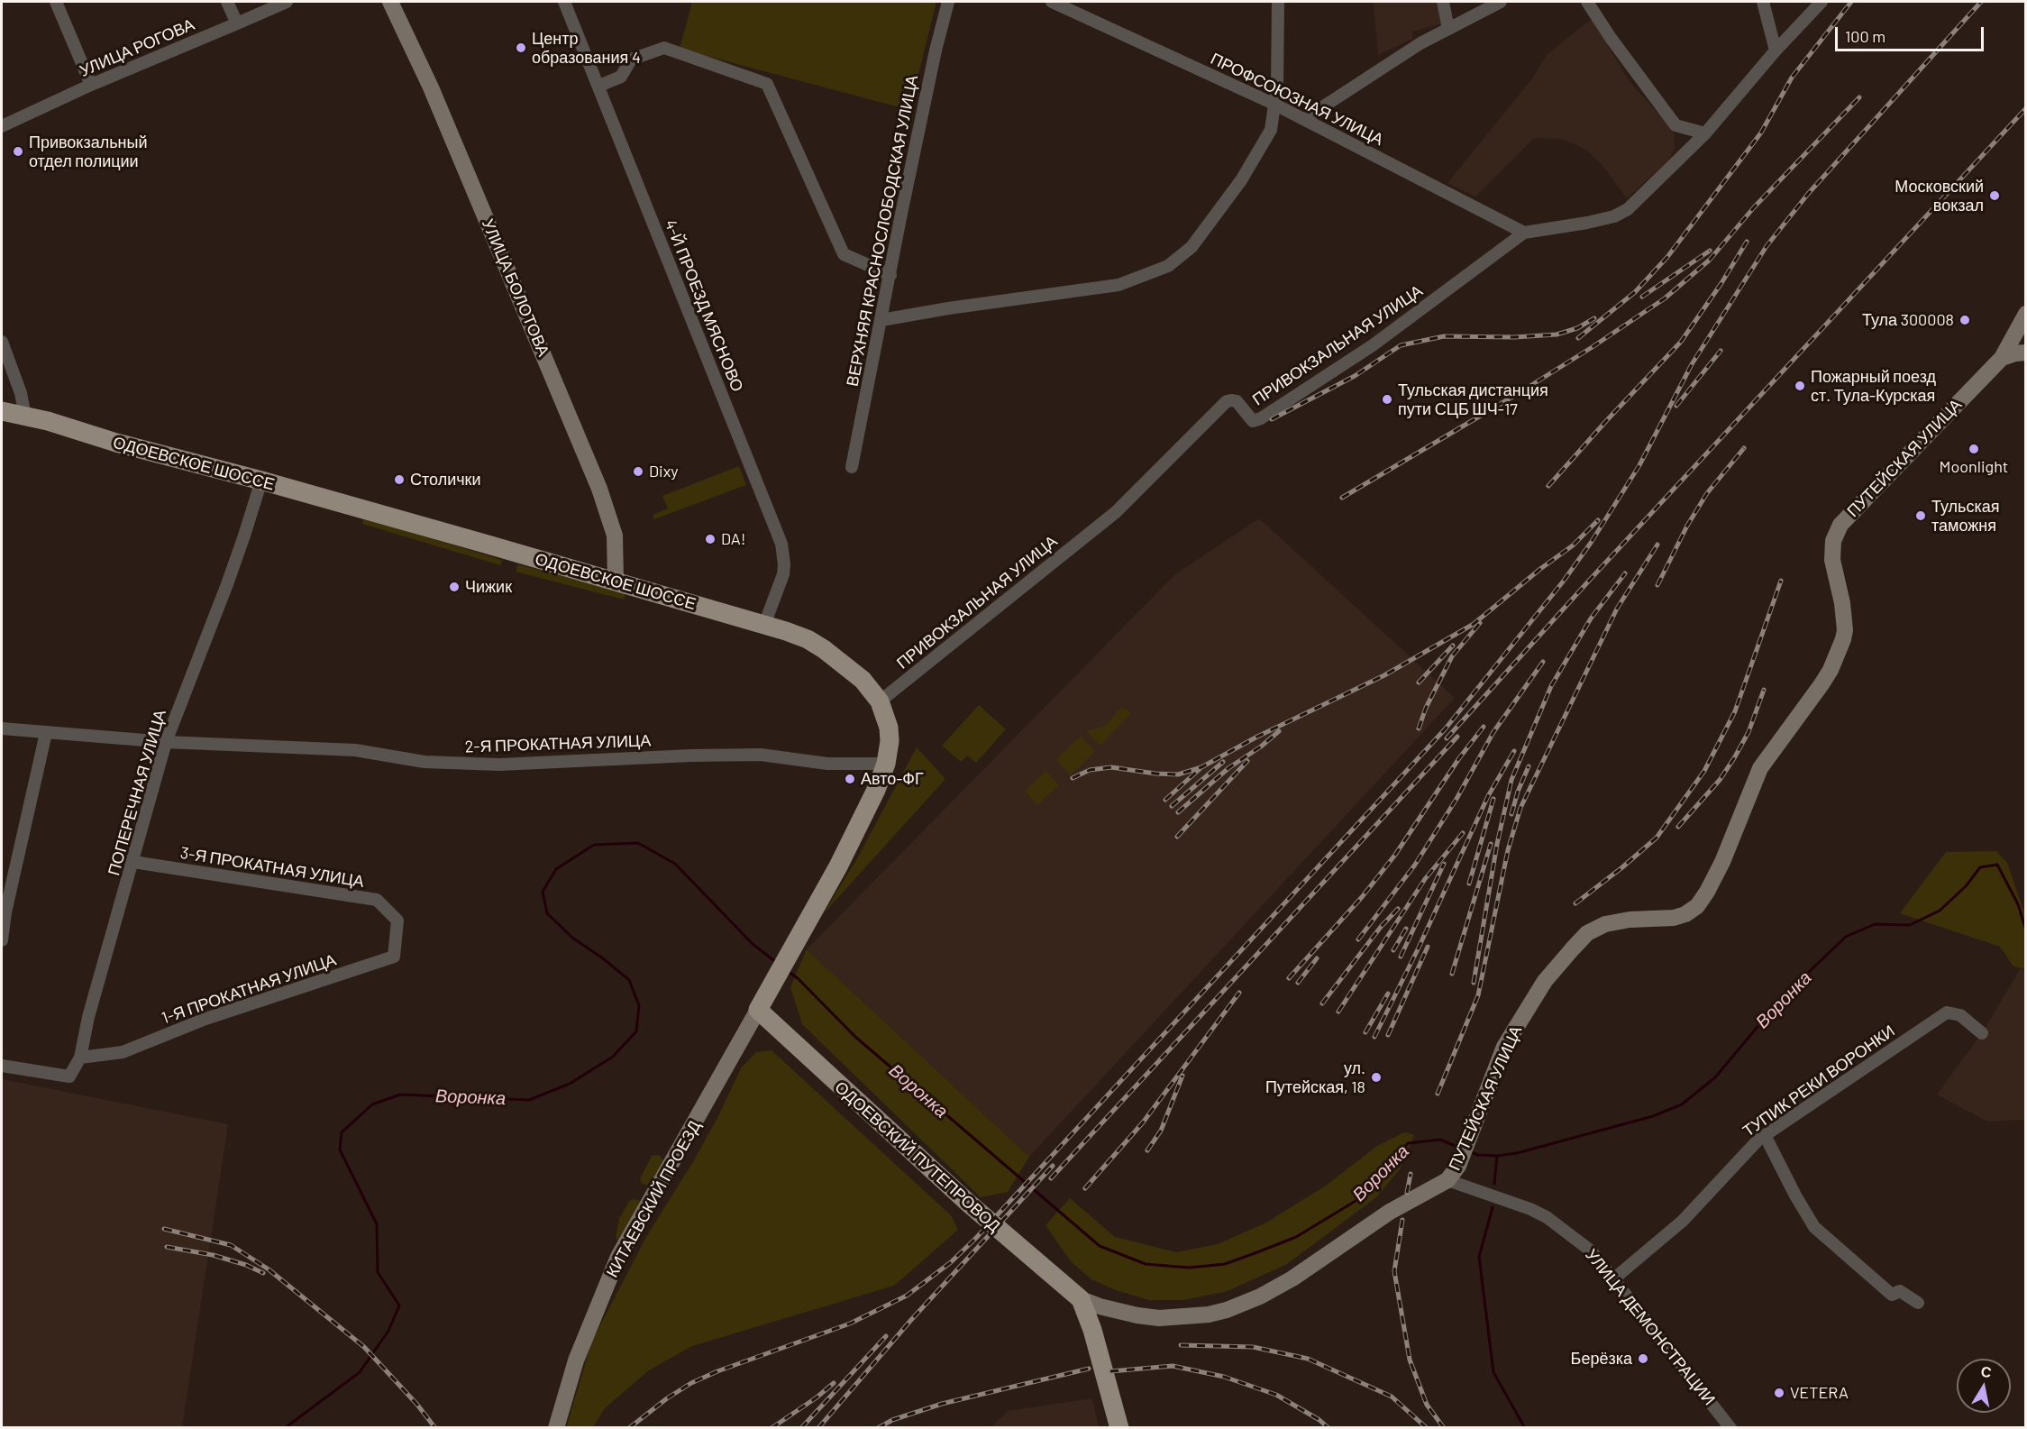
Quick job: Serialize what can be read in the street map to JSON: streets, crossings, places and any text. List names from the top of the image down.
{
  "streets": {
    "main road": ["ОДОЕВСКОЕ ШОССЕ", "ОДОЕВСКИЙ ПУТЕПРОВОД"],
    "street": [
      "УЛИЦА РОГОВА",
      "ПРОФСОЮЗНАЯ УЛИЦА",
      "ВЕРХНЯЯ КРАСНОСЛОБОДСКАЯ УЛИЦА",
      "УЛИЦА БОЛОТОВА",
      "4-Й ПРОЕЗД МЯСНОВО",
      "ПРИВОКЗАЛЬНАЯ УЛИЦА",
      "ПУТЕЙСКАЯ УЛИЦА",
      "2-Я ПРОКАТНАЯ УЛИЦА",
      "ПОПЕРЕЧНАЯ УЛИЦА",
      "3-Я ПРОКАТНАЯ УЛИЦА",
      "1-Я ПРОКАТНАЯ УЛИЦА",
      "ТУПИК РЕКИ ВОРОНКИ",
      "КИТАЕВСКИЙ ПРОЕЗД",
      "УЛИЦА ДЕМОНСТРАЦИИ"
    ]
  },
  "crossings": [
    ["ПРОФСОЮЗНАЯ УЛИЦА", "ПРИВОКЗАЛЬНАЯ УЛИЦА"],
    ["УЛИЦА БОЛОТОВА", "ОДОЕВСКОЕ ШОССЕ"],
    ["4-Й ПРОЕЗД МЯСНОВО", "ОДОЕВСКОЕ ШОССЕ"],
    ["ПРИВОКЗАЛЬНАЯ УЛИЦА", "ОДОЕВСКОЕ ШОССЕ"],
    ["ПУТЕЙСКАЯ УЛИЦА", "УЛИЦА ДЕМОНСТРАЦИИ"],
    ["ОДОЕВСКОЕ ШОССЕ", "2-Я ПРОКАТНАЯ УЛИЦА"],
    ["ОДОЕВСКОЕ ШОССЕ", "ПОПЕРЕЧНАЯ УЛИЦА"],
    ["ОДОЕВСКОЕ ШОССЕ", "ОДОЕВСКИЙ ПУТЕПРОВОД"],
    ["ОДОЕВСКОЕ ШОССЕ", "КИТАЕВСКИЙ ПРОЕЗД"],
    ["2-Я ПРОКАТНАЯ УЛИЦА", "ПОПЕРЕЧНАЯ УЛИЦА"],
    ["ПОПЕРЕЧНАЯ УЛИЦА", "3-Я ПРОКАТНАЯ УЛИЦА"],
    ["ПОПЕРЕЧНАЯ УЛИЦА", "1-Я ПРОКАТНАЯ УЛИЦА"],
    ["3-Я ПРОКАТНАЯ УЛИЦА", "1-Я ПРОКАТНАЯ УЛИЦА"],
    ["ТУПИК РЕКИ ВОРОНКИ", "УЛИЦА ДЕМОНСТРАЦИИ"],
    ["ОДОЕВСКИЙ ПУТЕПРОВОД", "КИТАЕВСКИЙ ПРОЕЗД"]
  ],
  "water": ["Воронка"],
  "places": [
    "Центр образования 4",
    "Привокзальный отдел полиции",
    "Московский вокзал",
    "Тула 300008",
    "Пожарный поезд ст. Тула-Курская",
    "Тульская дистанция пути СЦБ ШЧ-17",
    "Moonlight",
    "Dixy",
    "Столички",
    "Тульская таможня",
    "DA!",
    "Чижик",
    "Авто-ФГ",
    "ул. Путейская, 18",
    "Берёзка",
    "VETERA"
  ],
  "scale_bar": "100 m",
  "north": "top"
}
